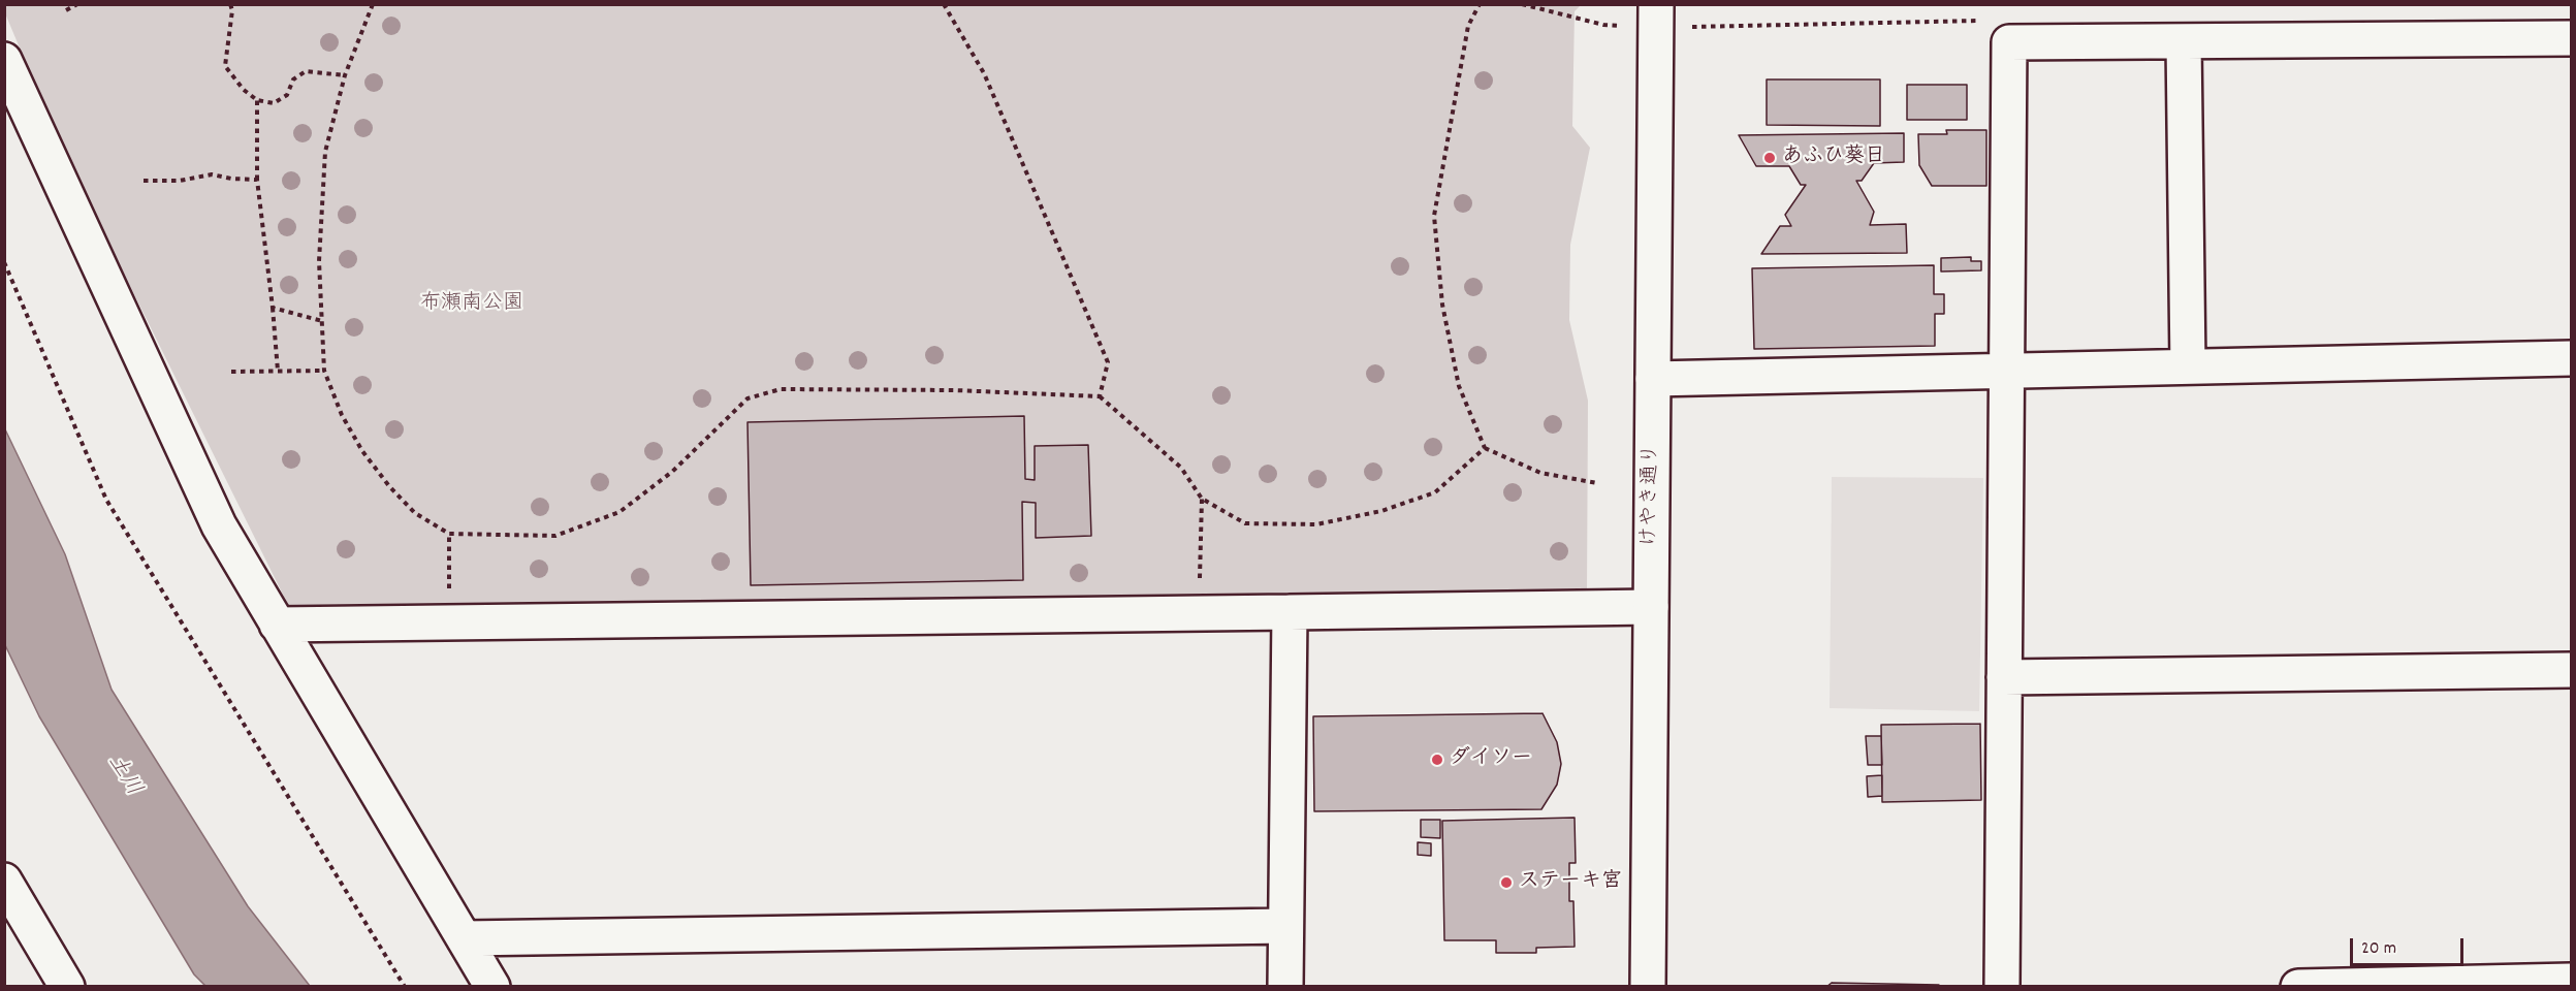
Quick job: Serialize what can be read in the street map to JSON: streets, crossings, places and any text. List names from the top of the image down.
{
  "streets": {
    "street": ["けやき通り"]
  },
  "water": ["土川"],
  "parks": ["布瀬南公園"],
  "places": ["あふひ葵日", "ダイソー", "ステーキ宮"],
  "scale_bar": "20 m"
}
